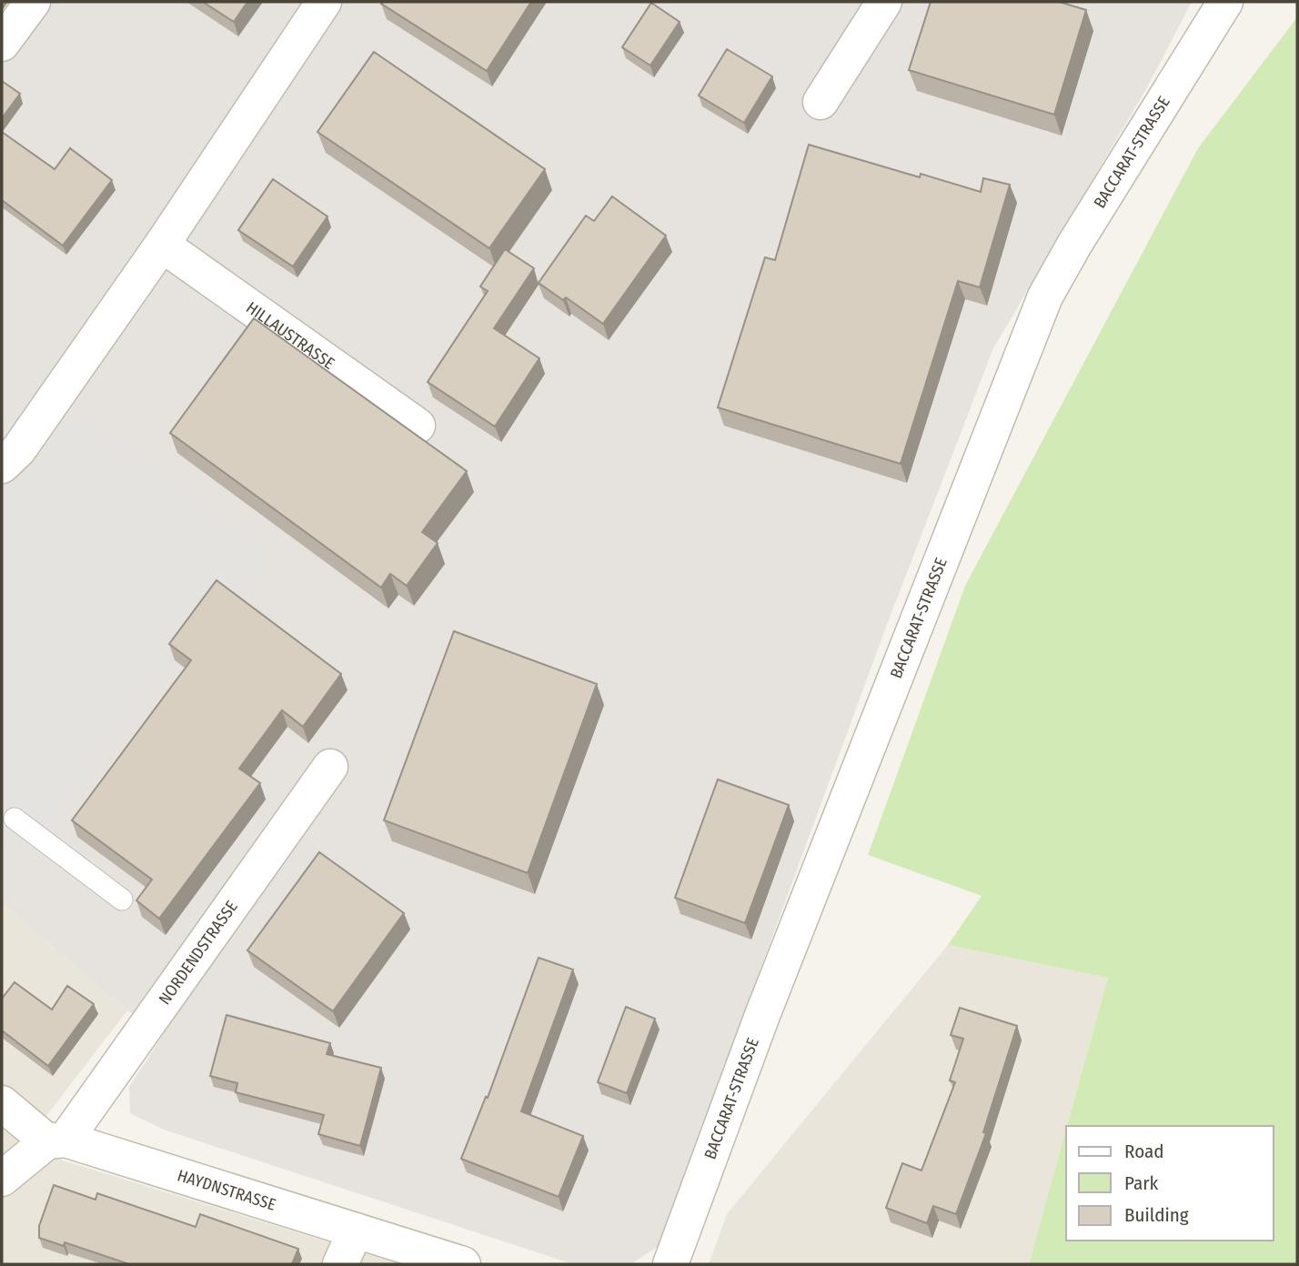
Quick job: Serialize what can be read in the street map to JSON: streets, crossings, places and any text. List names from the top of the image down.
{
  "streets": {
    "street": [
      "BACCARAT-STRASSE",
      "HILLAUSTRASSE",
      "NORDENDSTRASSE",
      "HAYDNSTRASSE"
    ]
  },
  "crossings": [
    ["NORDENDSTRASSE", "HAYDNSTRASSE"]
  ],
  "legend": ["Road", "Park", "Building"]
}
